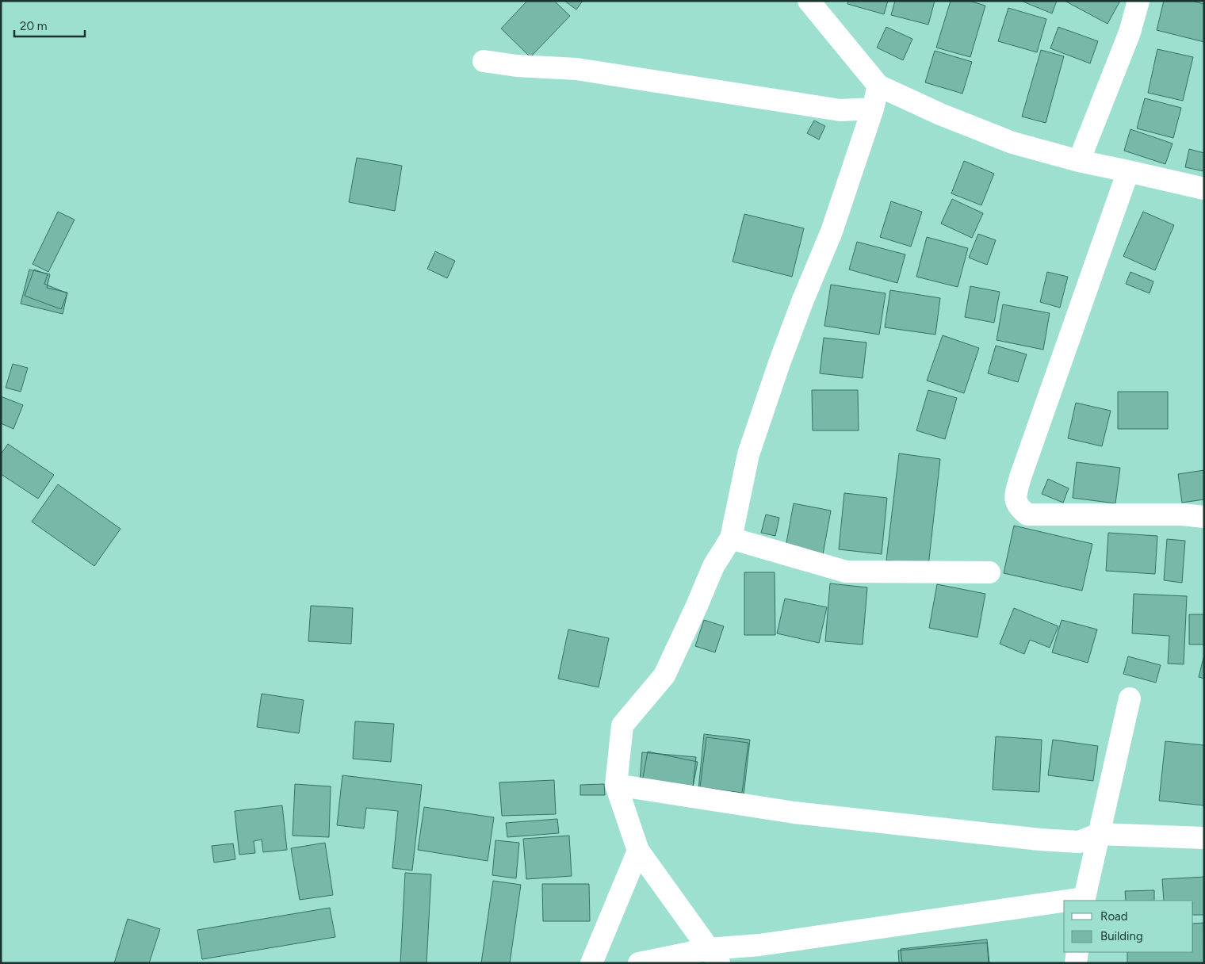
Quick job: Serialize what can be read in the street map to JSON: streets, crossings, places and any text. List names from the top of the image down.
{
  "legend": ["Road", "Building"],
  "scale_bar": "20 m"
}
